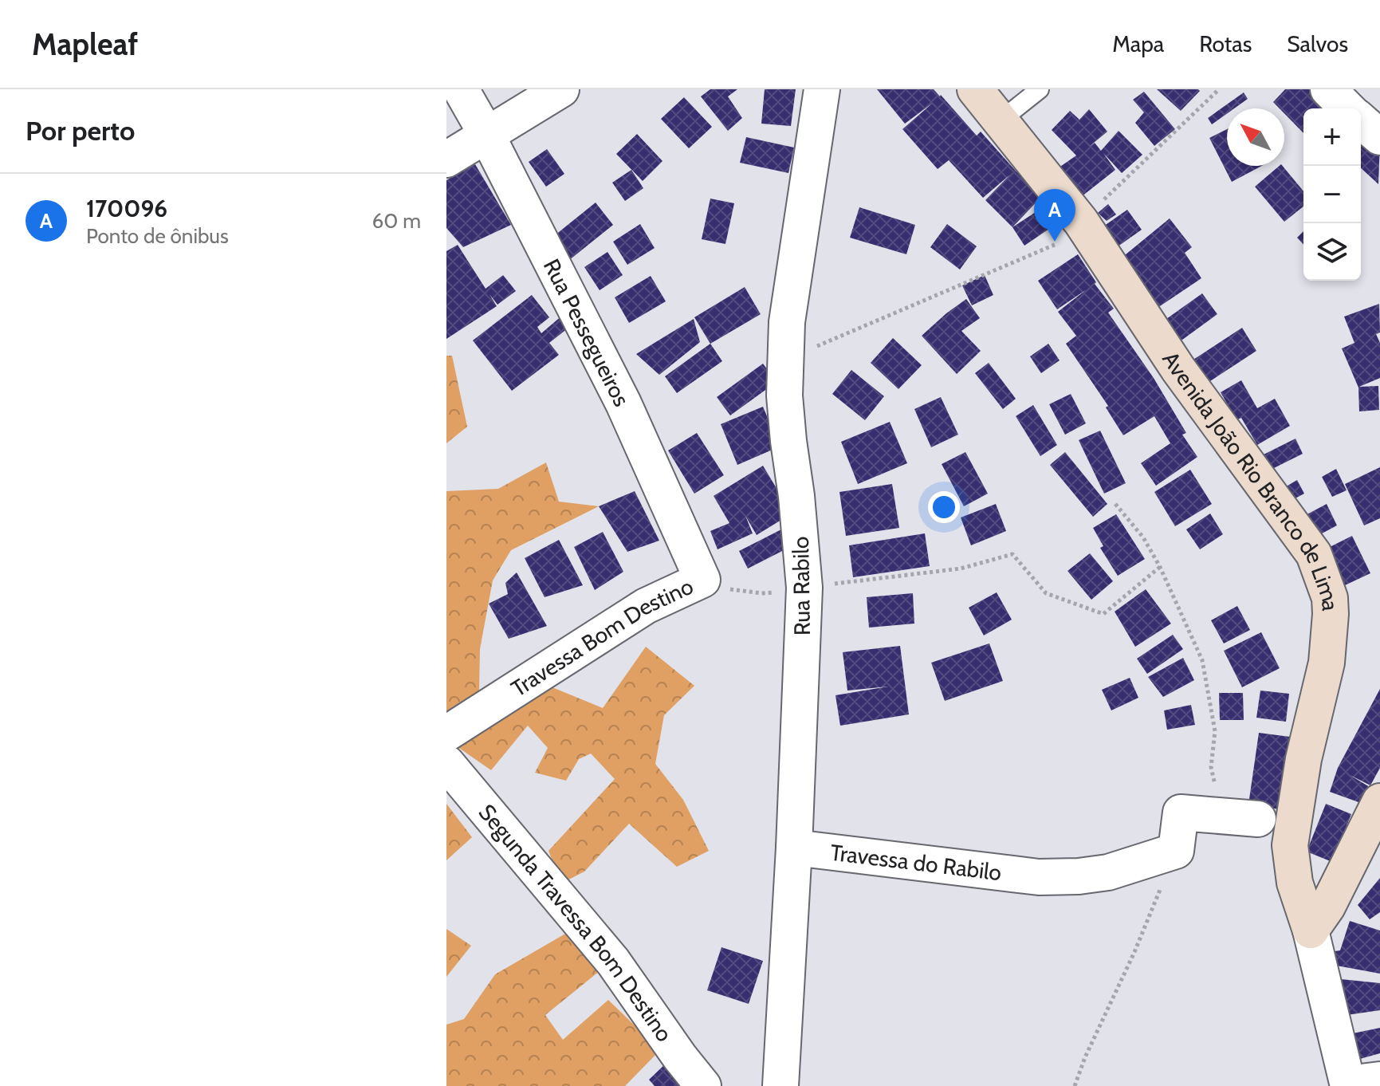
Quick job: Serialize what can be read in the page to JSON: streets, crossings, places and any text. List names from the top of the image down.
{
  "streets": {
    "main road": ["Avenida João Rio Branco de Lima"],
    "street": [
      "Rua Pessegueiros",
      "Rua Rabilo",
      "Travessa Bom Destino",
      "Travessa do Rabilo",
      "Segunda Travessa Bom Destino"
    ]
  },
  "crossings": [
    ["Rua Pessegueiros", "Travessa Bom Destino"],
    ["Rua Rabilo", "Travessa Bom Destino"],
    ["Rua Rabilo", "Travessa do Rabilo"]
  ],
  "north": "top left",
  "page": {
    "header": "Mapleaf",
    "nav": ["Mapa", "Rotas", "Salvos"],
    "heading": "Por perto",
    "map_buttons": ["+", "−"],
    "list": [
      {
        "mark": "A",
        "name": "170096",
        "note": "Ponto de ônibus",
        "value": "60 m"
      }
    ],
    "pins": "A"
  }
}
